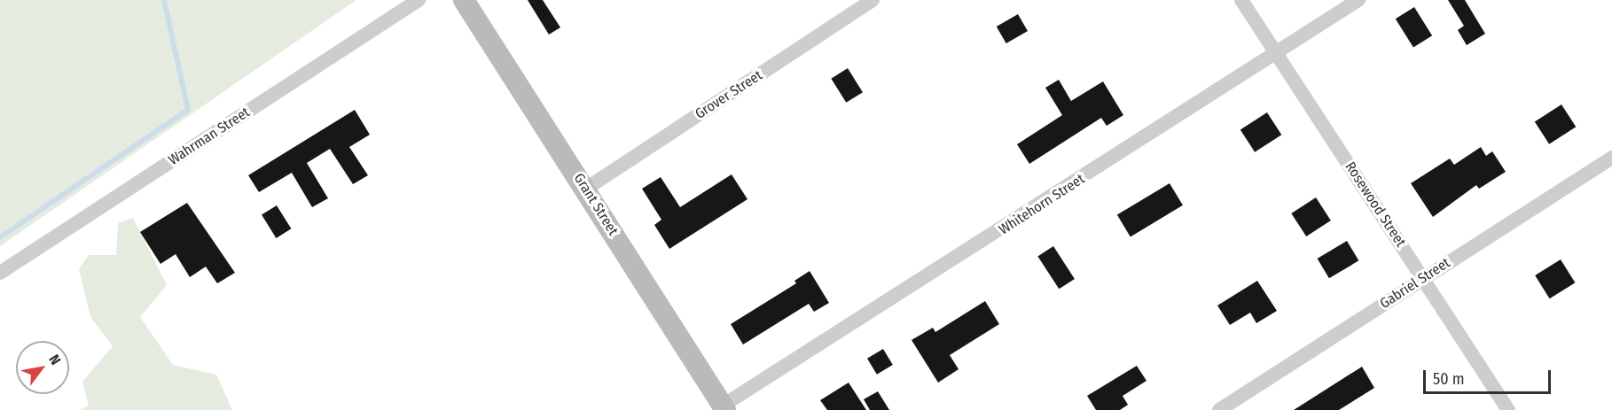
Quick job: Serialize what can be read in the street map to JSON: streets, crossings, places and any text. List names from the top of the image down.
{
  "streets": {
    "street": [
      "Grover Street",
      "Wahrman Street",
      "Grant Street",
      "Whitehorn Street",
      "Rosewood Street",
      "Gabriel Street"
    ]
  },
  "crossings": [
    ["Grover Street", "Grant Street"],
    ["Grant Street", "Whitehorn Street"],
    ["Whitehorn Street", "Rosewood Street"],
    ["Rosewood Street", "Gabriel Street"]
  ],
  "scale_bar": "50 m",
  "north": "top right"
}
